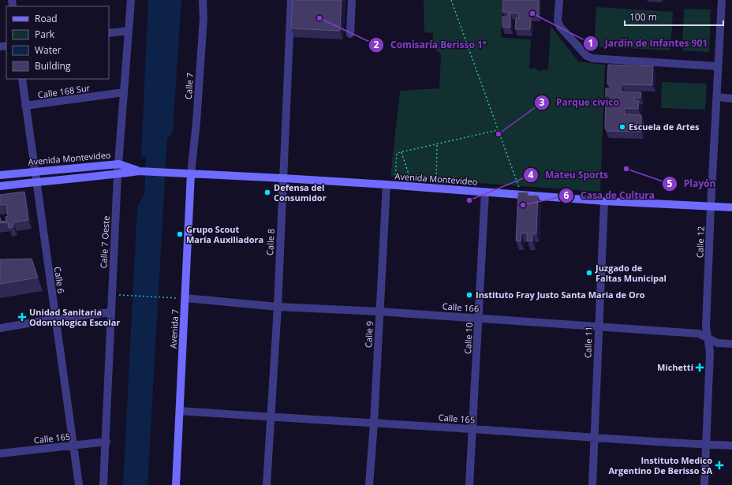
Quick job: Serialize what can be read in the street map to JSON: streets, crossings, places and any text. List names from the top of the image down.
{
  "streets": {
    "main road": ["Avenida Montevideo", "Avenida 7"],
    "street": [
      "Calle 7",
      "Calle 168 Sur",
      "Calle 7 Oeste",
      "Calle 8",
      "Calle 12",
      "Calle 6",
      "Calle 166",
      "Calle 9",
      "Calle 10",
      "Calle 11",
      "Calle 165"
    ]
  },
  "crossings": [
    ["Calle 7", "Avenida Montevideo"],
    ["Calle 7", "Avenida 7"],
    ["Calle 168 Sur", "Calle 7 Oeste"],
    ["Calle 168 Sur", "Calle 6"],
    ["Avenida Montevideo", "Calle 7 Oeste"],
    ["Avenida Montevideo", "Calle 8"],
    ["Avenida Montevideo", "Calle 12"],
    ["Avenida Montevideo", "Calle 6"],
    ["Avenida Montevideo", "Avenida 7"],
    ["Avenida Montevideo", "Calle 9"],
    ["Avenida Montevideo", "Calle 10"],
    ["Avenida Montevideo", "Calle 11"],
    ["Calle 7 Oeste", "Calle 165"],
    ["Calle 8", "Calle 166"],
    ["Calle 8", "Calle 165"],
    ["Calle 12", "Calle 166"],
    ["Calle 12", "Calle 165"],
    ["Calle 6", "Calle 165"],
    ["Calle 166", "Avenida 7"],
    ["Calle 166", "Calle 9"],
    ["Calle 166", "Calle 10"],
    ["Calle 166", "Calle 11"],
    ["Avenida 7", "Calle 165"],
    ["Calle 9", "Calle 165"],
    ["Calle 10", "Calle 165"],
    ["Calle 11", "Calle 165"]
  ],
  "places": {
    "other": [
      "Jardín de Infantes 901",
      "Comisaría Berisso 1°",
      "Escuela de Artes",
      "Parque civico",
      "Playón",
      "Defensa del Consumidor",
      "Mateu Sports",
      "Casa de Cultura",
      "Grupo Scout María Auxiliadora",
      "Juzgado de Faltas Municipal",
      "Instituto Fray Justo Santa Maria de Oro"
    ],
    "health": ["Unidad Sanitaria Odontologica Escolar", "Michetti", "Instituto Medico Argentino De Berisso SA"]
  },
  "legend": [
    "Road",
    "Park",
    "Water",
    "Building"
  ],
  "scale_bar": "100 m"
}
